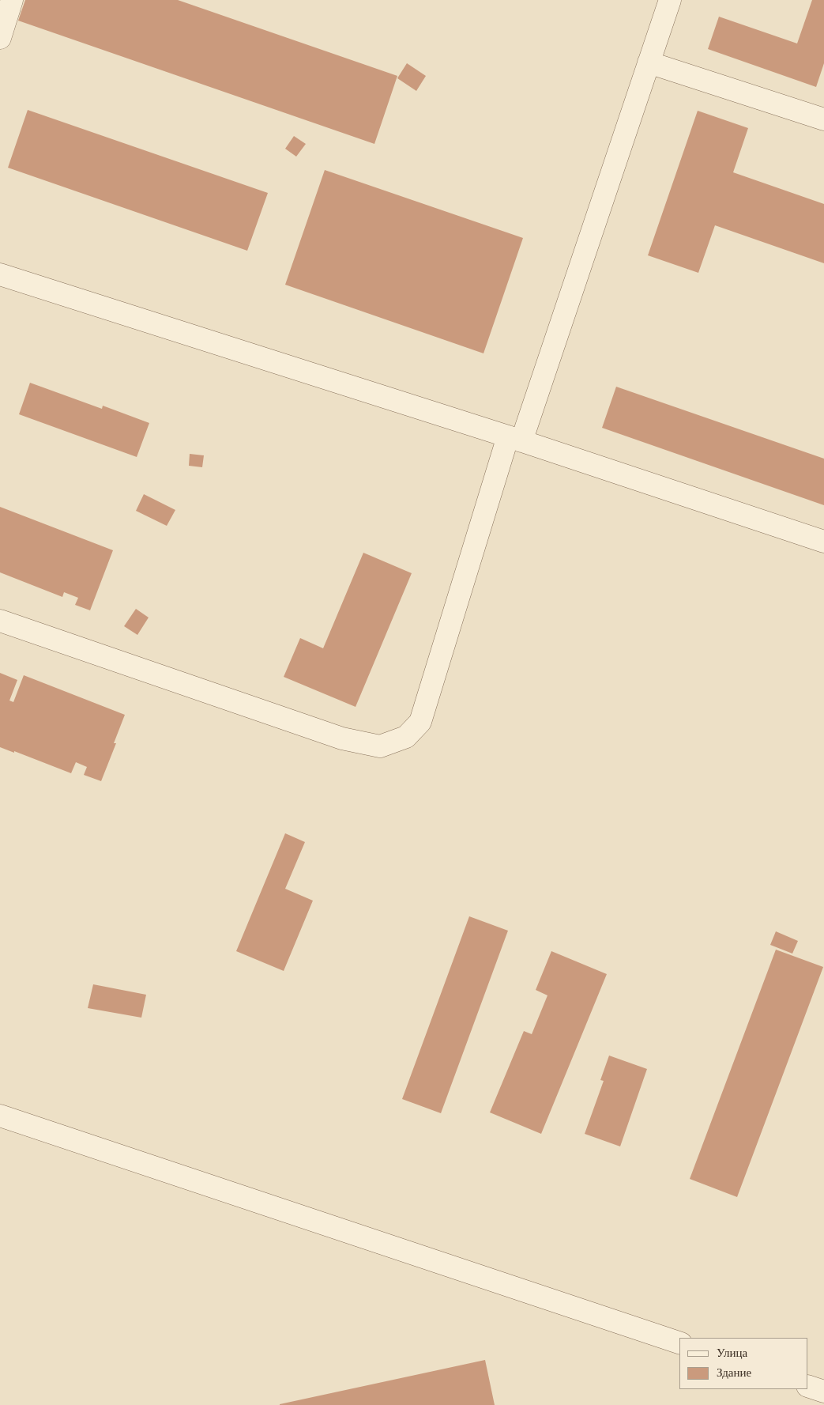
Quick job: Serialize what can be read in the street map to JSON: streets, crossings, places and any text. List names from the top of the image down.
{
  "legend": ["Улица", "Здание"]
}
